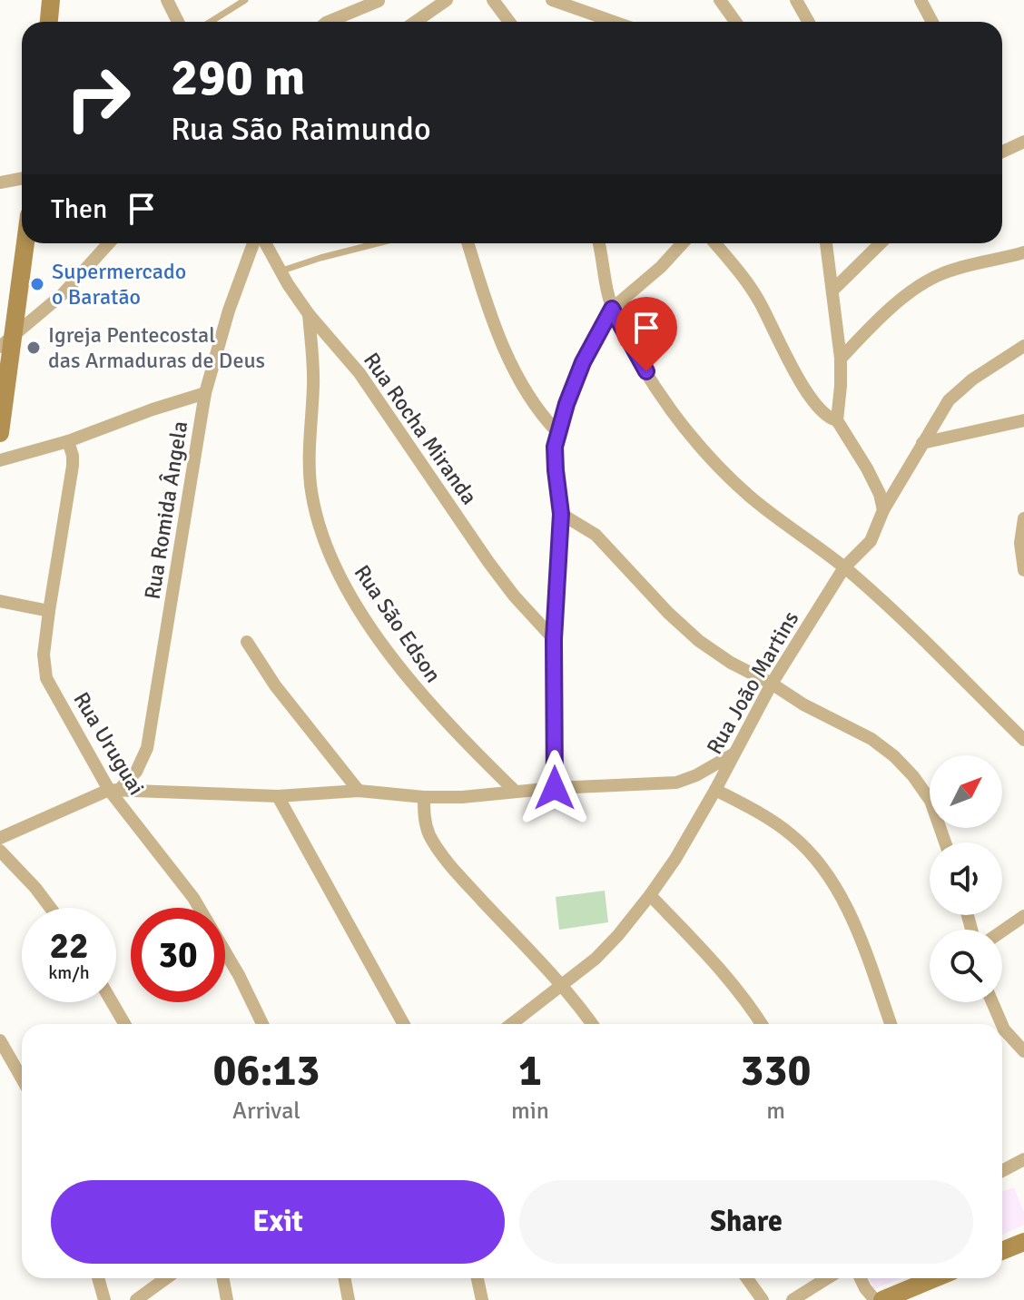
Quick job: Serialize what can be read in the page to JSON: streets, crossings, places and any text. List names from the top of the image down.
{
  "streets": {
    "street": [
      "Rua Rocha Miranda",
      "Rua Romida Ângela",
      "Rua São Edson",
      "Rua João Martins",
      "Rua Uruguai"
    ]
  },
  "crossings": [
    ["Rua Rocha Miranda", "Rua São Edson"],
    ["Rua Romida Ângela", "Rua Uruguai"]
  ],
  "places": ["Supermercado o Baratão", "Igreja Pentecostal das Armaduras de Deus"],
  "north": "top right",
  "page": {
    "turn": ["290 m", "Rua São Raimundo"],
    "then": "Then",
    "speed": "22 km/h",
    "limit": "30",
    "eta": [
      "06:13",
      "Arrival",
      "1",
      "min",
      "330",
      "m"
    ],
    "buttons": ["Exit", "Share"]
  }
}
